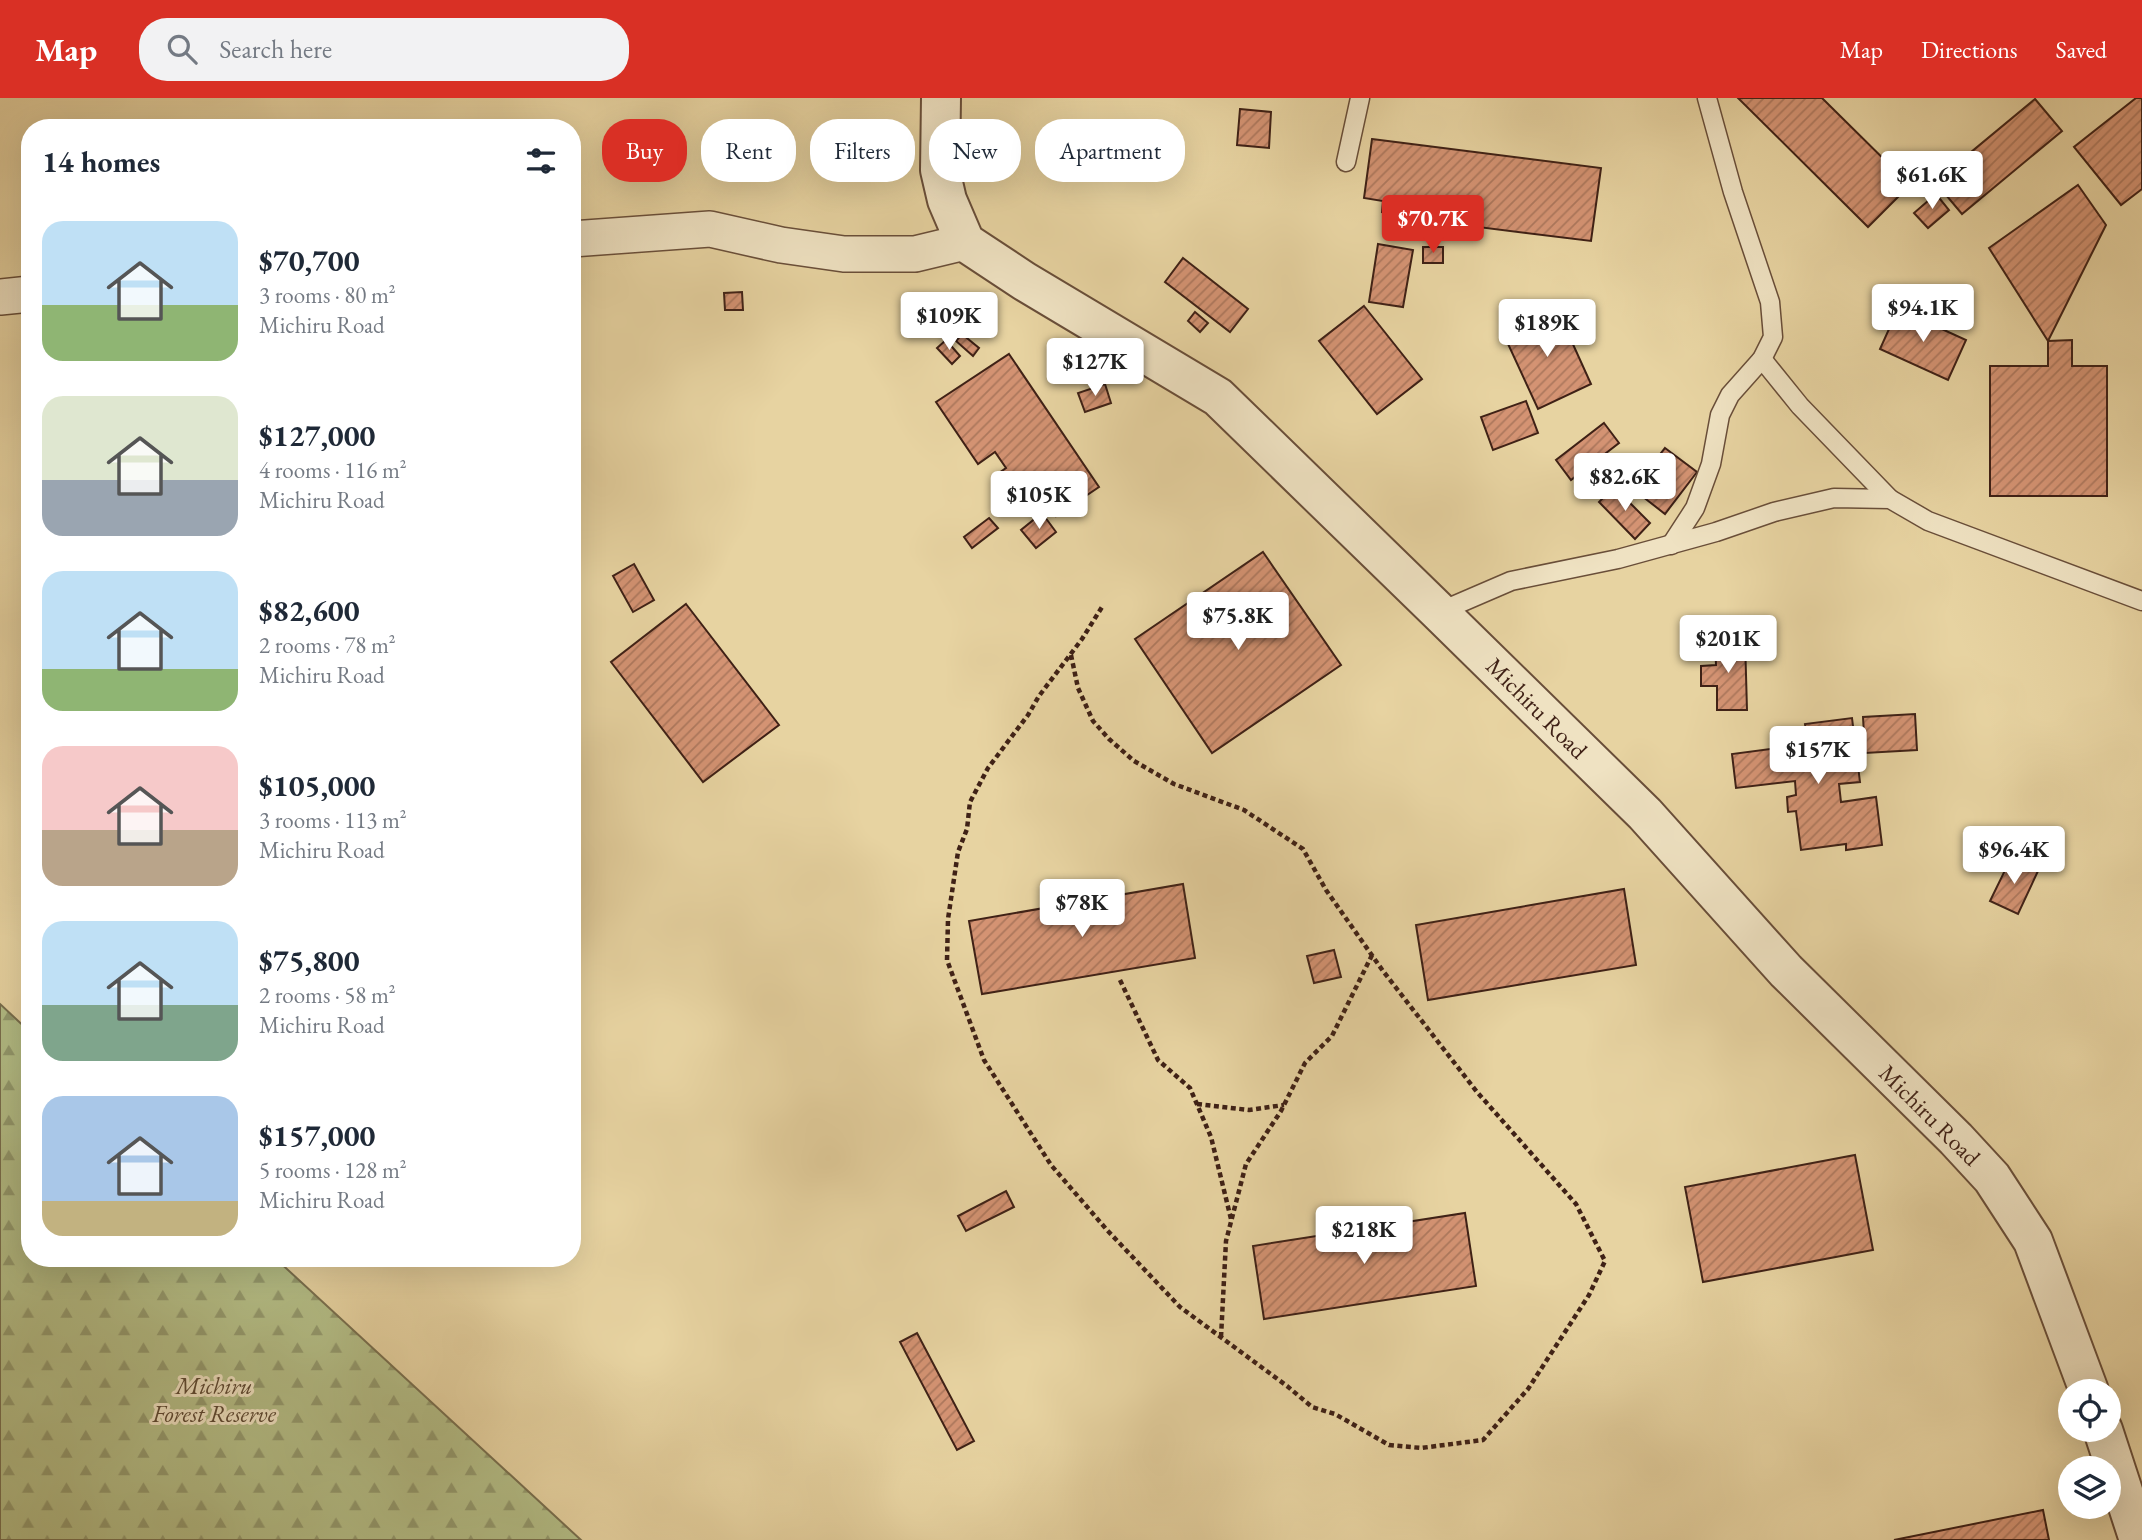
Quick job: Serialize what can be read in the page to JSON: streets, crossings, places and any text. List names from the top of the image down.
{
  "streets": {
    "street": ["Michiru Road"]
  },
  "parks": ["Michiru Forest Reserve"],
  "page": {
    "header": "Map",
    "search": "Search here",
    "nav": ["Map", "Directions", "Saved"],
    "chip": [
      "Buy",
      "Rent",
      "Filters",
      "New",
      "Apartment"
    ],
    "heading": "14 homes",
    "price": [
      "$61.6K",
      "$70.7K",
      "$94.1K",
      "$109K",
      "$189K",
      "$127K",
      "$82.6K",
      "$105K",
      "$75.8K",
      "$201K",
      "$157K",
      "$96.4K",
      "$78K",
      "$218K"
    ],
    "list": [
      {
        "name": "$70,700",
        "note": "3 rooms · 80 m² · Michiru Road"
      },
      {
        "name": "$127,000",
        "note": "4 rooms · 116 m² · Michiru Road"
      },
      {
        "name": "$82,600",
        "note": "2 rooms · 78 m² · Michiru Road"
      },
      {
        "name": "$105,000",
        "note": "3 rooms · 113 m² · Michiru Road"
      },
      {
        "name": "$75,800",
        "note": "2 rooms · 58 m² · Michiru Road"
      },
      {
        "name": "$157,000",
        "note": "5 rooms · 128 m² · Michiru Road"
      }
    ]
  }
}
